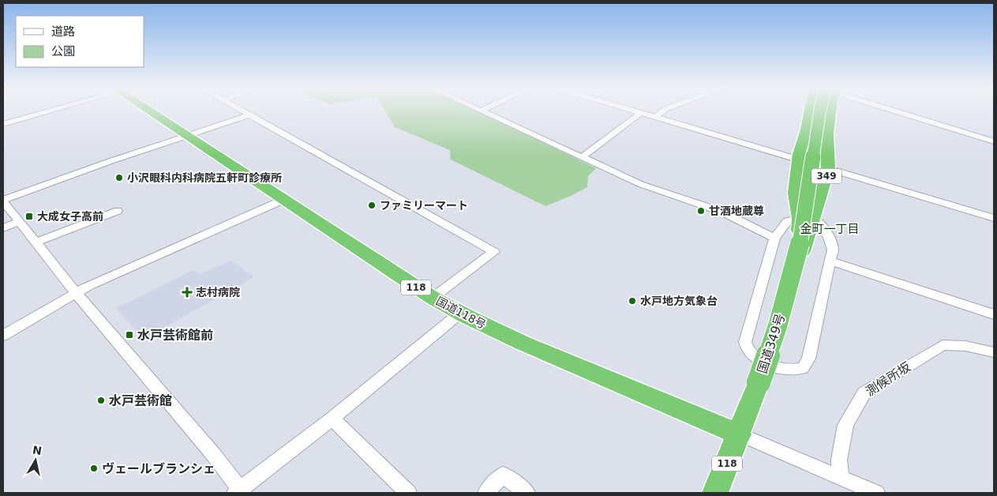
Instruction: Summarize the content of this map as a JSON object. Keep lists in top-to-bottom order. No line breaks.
{"streets":{"highway":["349","118","国道118号","国道349号"],"street":["測候所坂"]},"crossings":[["118","国道118号"],["118","国道349号"],["国道118号","国道349号"]],"districts":["金町一丁目"],"places":{"other":["小沢眼科内科病院五軒町診療所","ファミリーマート","甘酒地蔵尊","水戸地方気象台","水戸芸術館","ヴェールブランシェ"],"transit":["大成女子高前","水戸芸術館前"],"health":["志村病院"]},"legend":["道路","公園"],"north":"top"}
